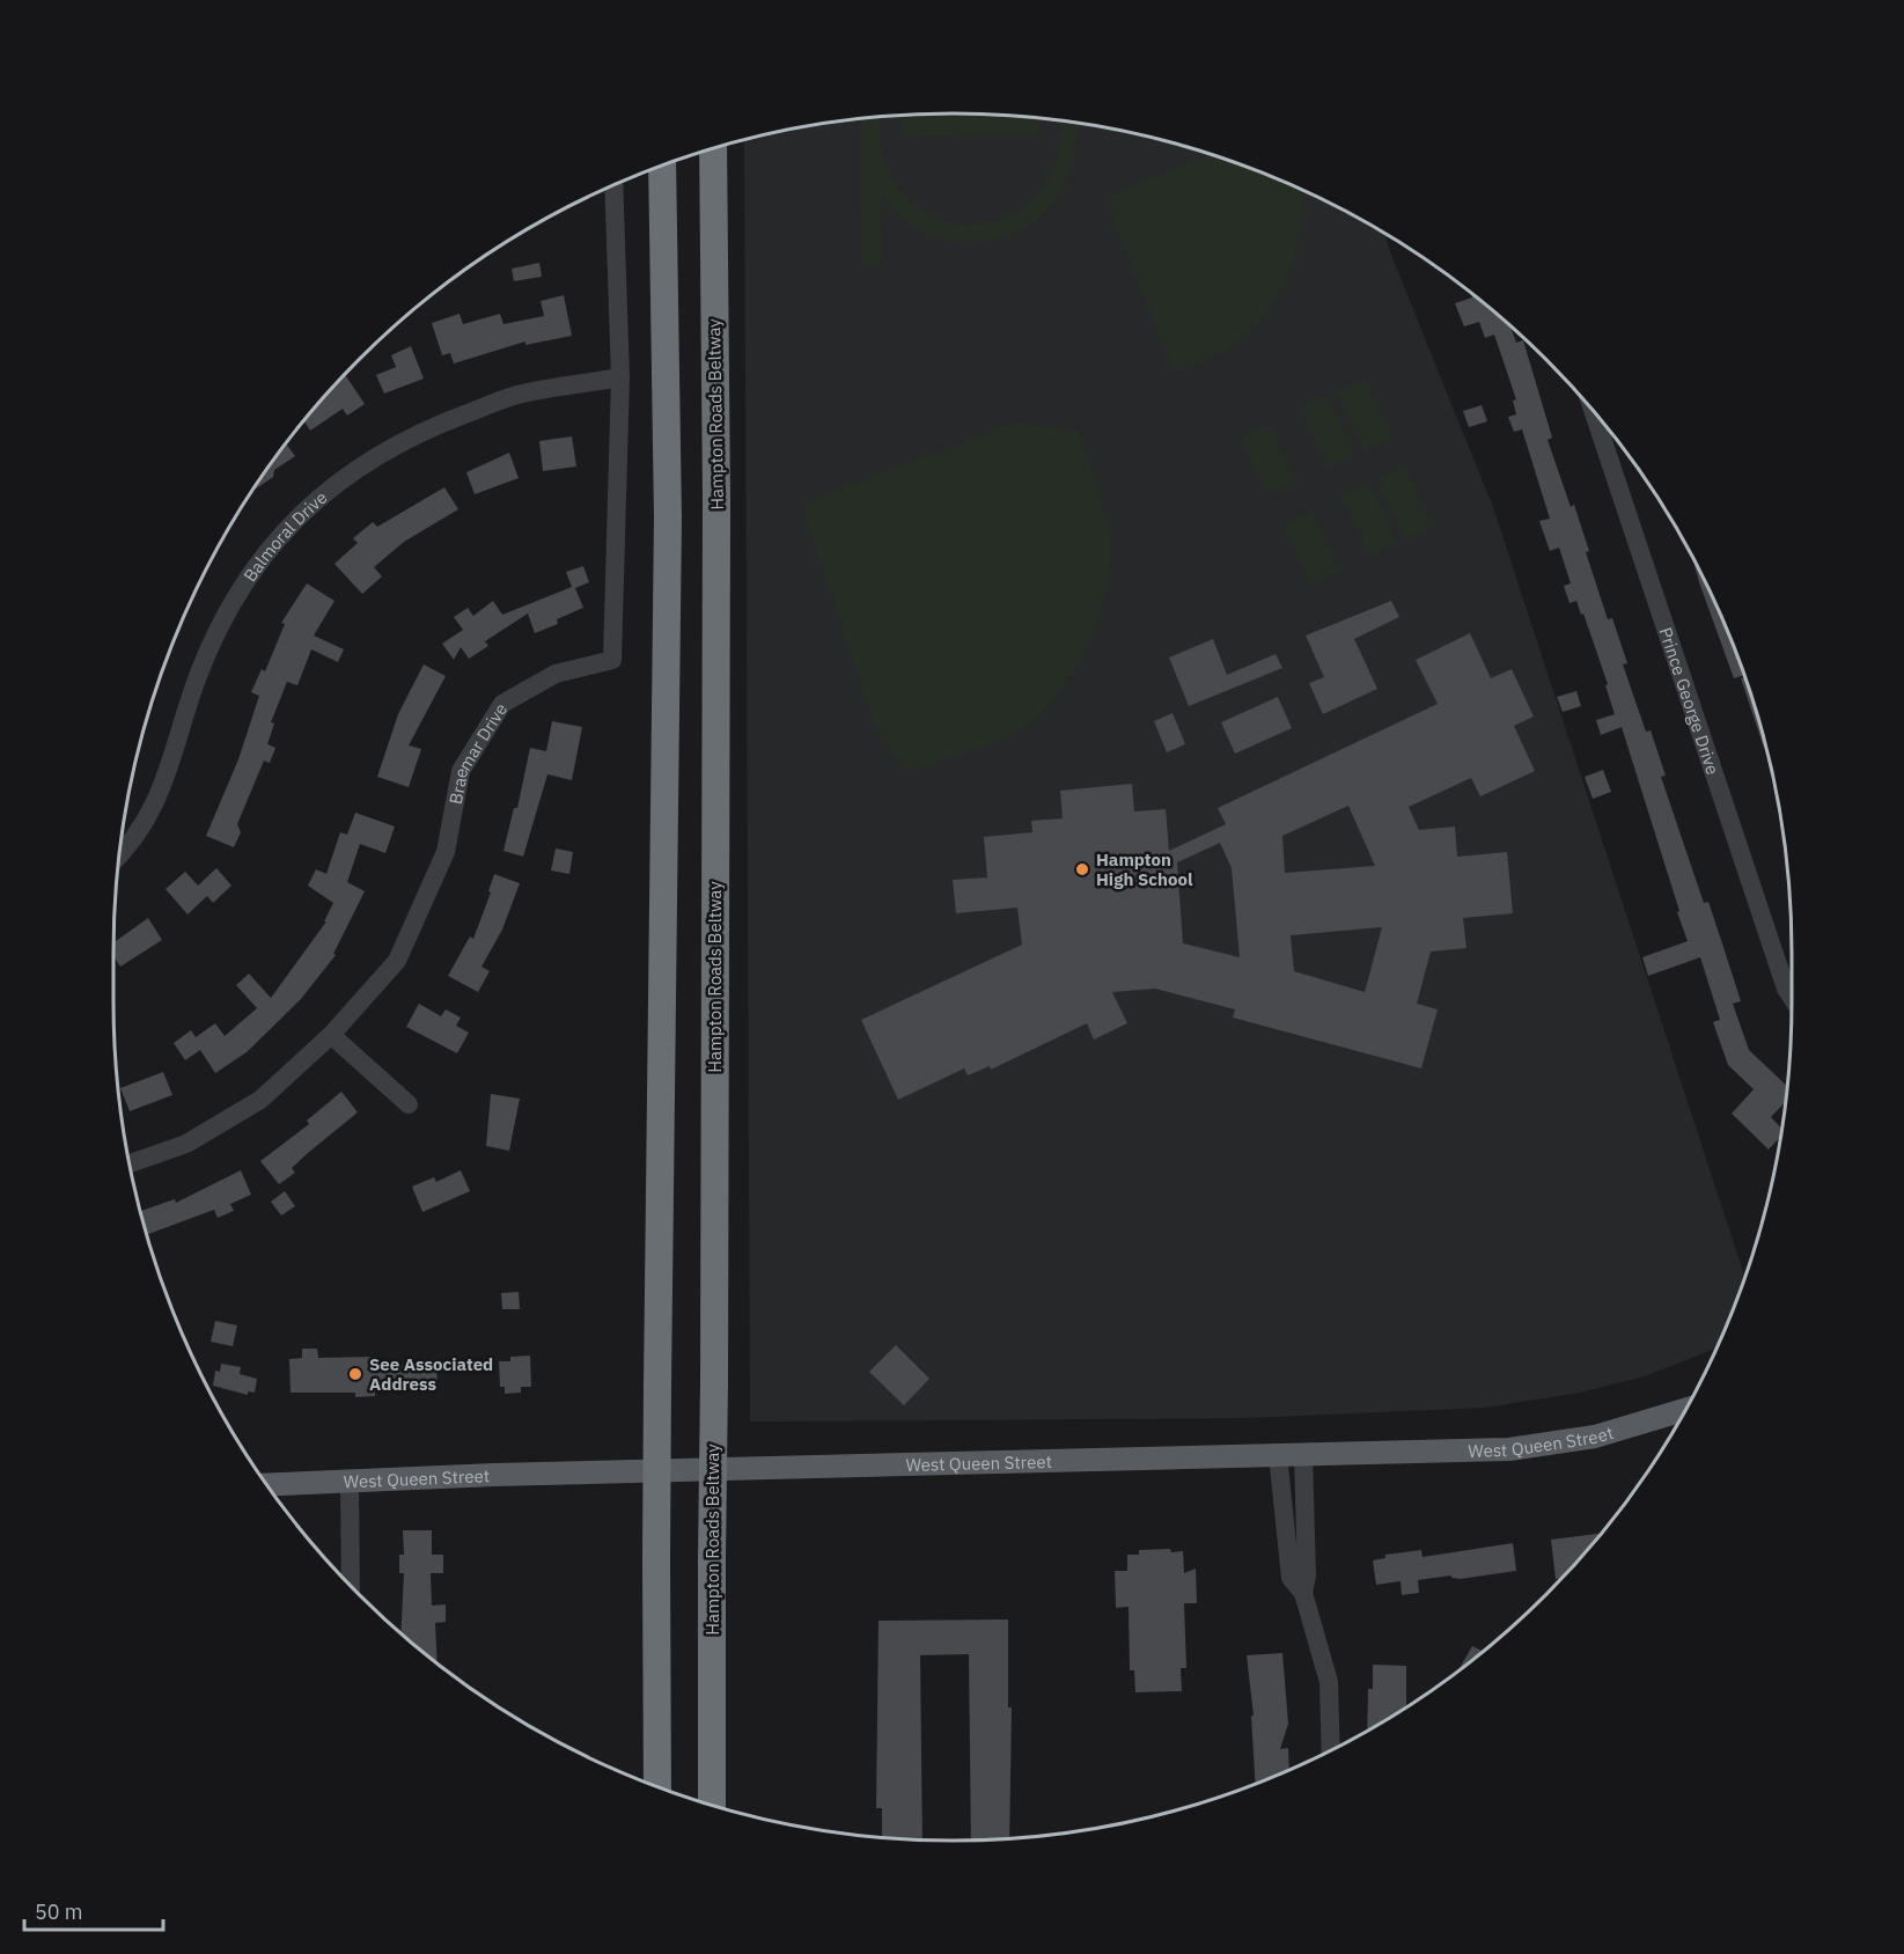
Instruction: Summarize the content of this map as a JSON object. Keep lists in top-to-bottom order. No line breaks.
{"streets":{"highway":["Hampton Roads Beltway"],"main road":["West Queen Street"],"street":["Balmoral Drive","Prince George Drive","Braemar Drive"]},"crossings":[["Balmoral Drive","Braemar Drive"]],"places":["Hampton High School","See Associated Address"],"scale_bar":"50 m"}
